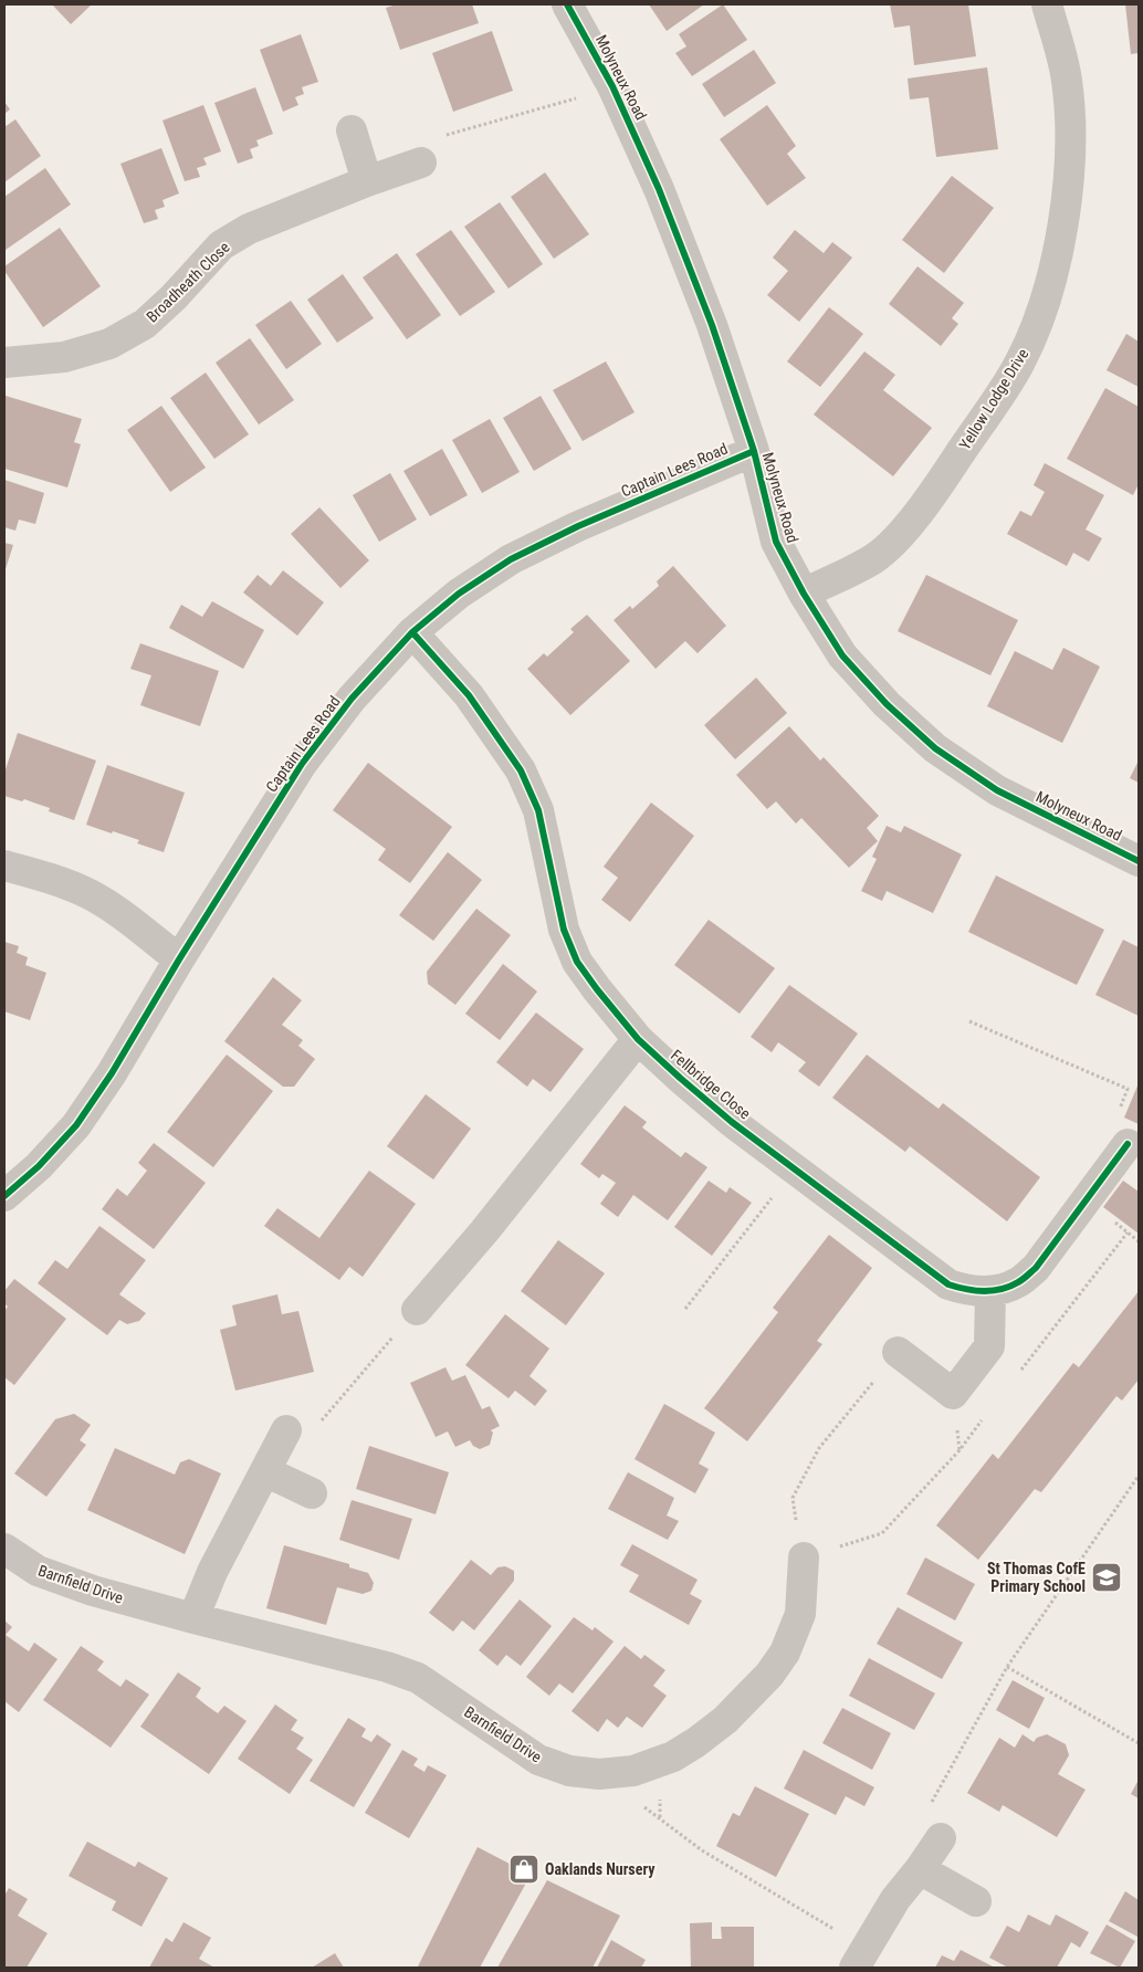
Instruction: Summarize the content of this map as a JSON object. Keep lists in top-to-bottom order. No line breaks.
{"streets":{"street":["Molyneux Road","Broadheath Close","Yellow Lodge Drive","Captain Lees Road","Fellbridge Close","Barnfield Drive"]},"crossings":[["Molyneux Road","Yellow Lodge Drive"],["Molyneux Road","Captain Lees Road"],["Captain Lees Road","Fellbridge Close"]],"places":{"school or university":["St Thomas CofE Primary School"],"shop":["Oaklands Nursery"]}}
